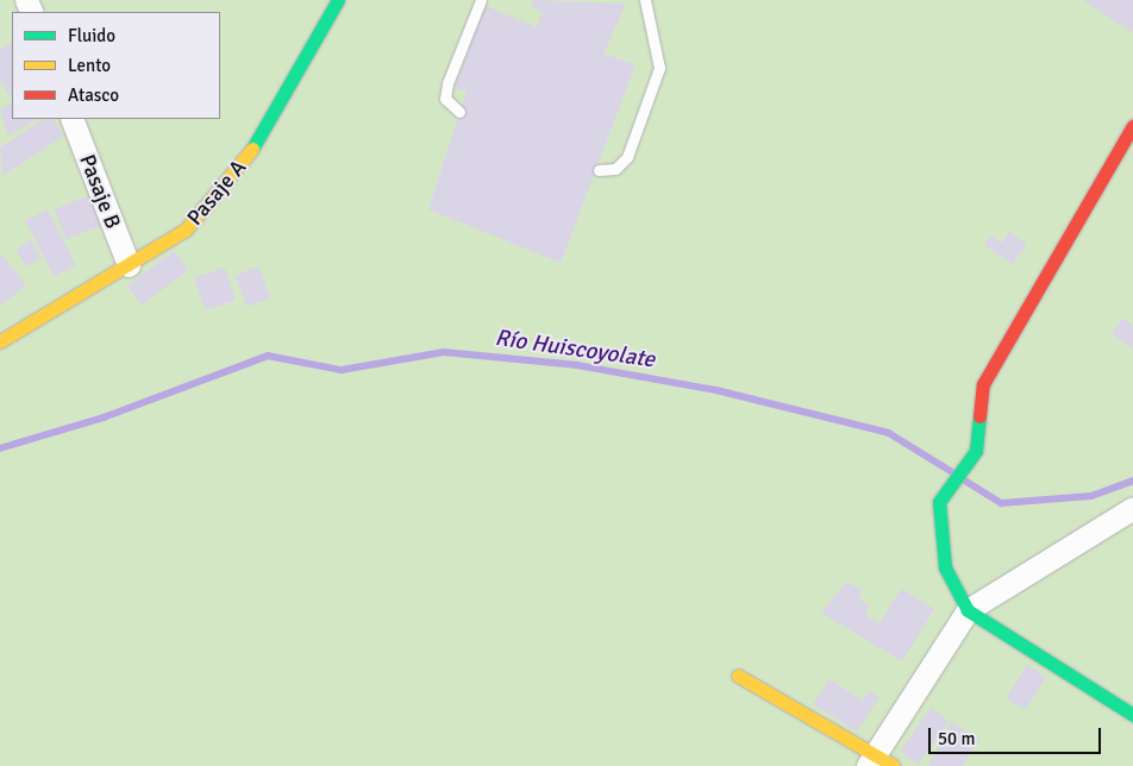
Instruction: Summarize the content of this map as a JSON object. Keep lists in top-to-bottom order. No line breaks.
{"streets":{"street":["Pasaje B","Pasaje A"]},"crossings":[["Pasaje B","Pasaje A"]],"water":["Río Huiscoyolate"],"legend":["Fluido","Lento","Atasco"],"scale_bar":"50 m"}
